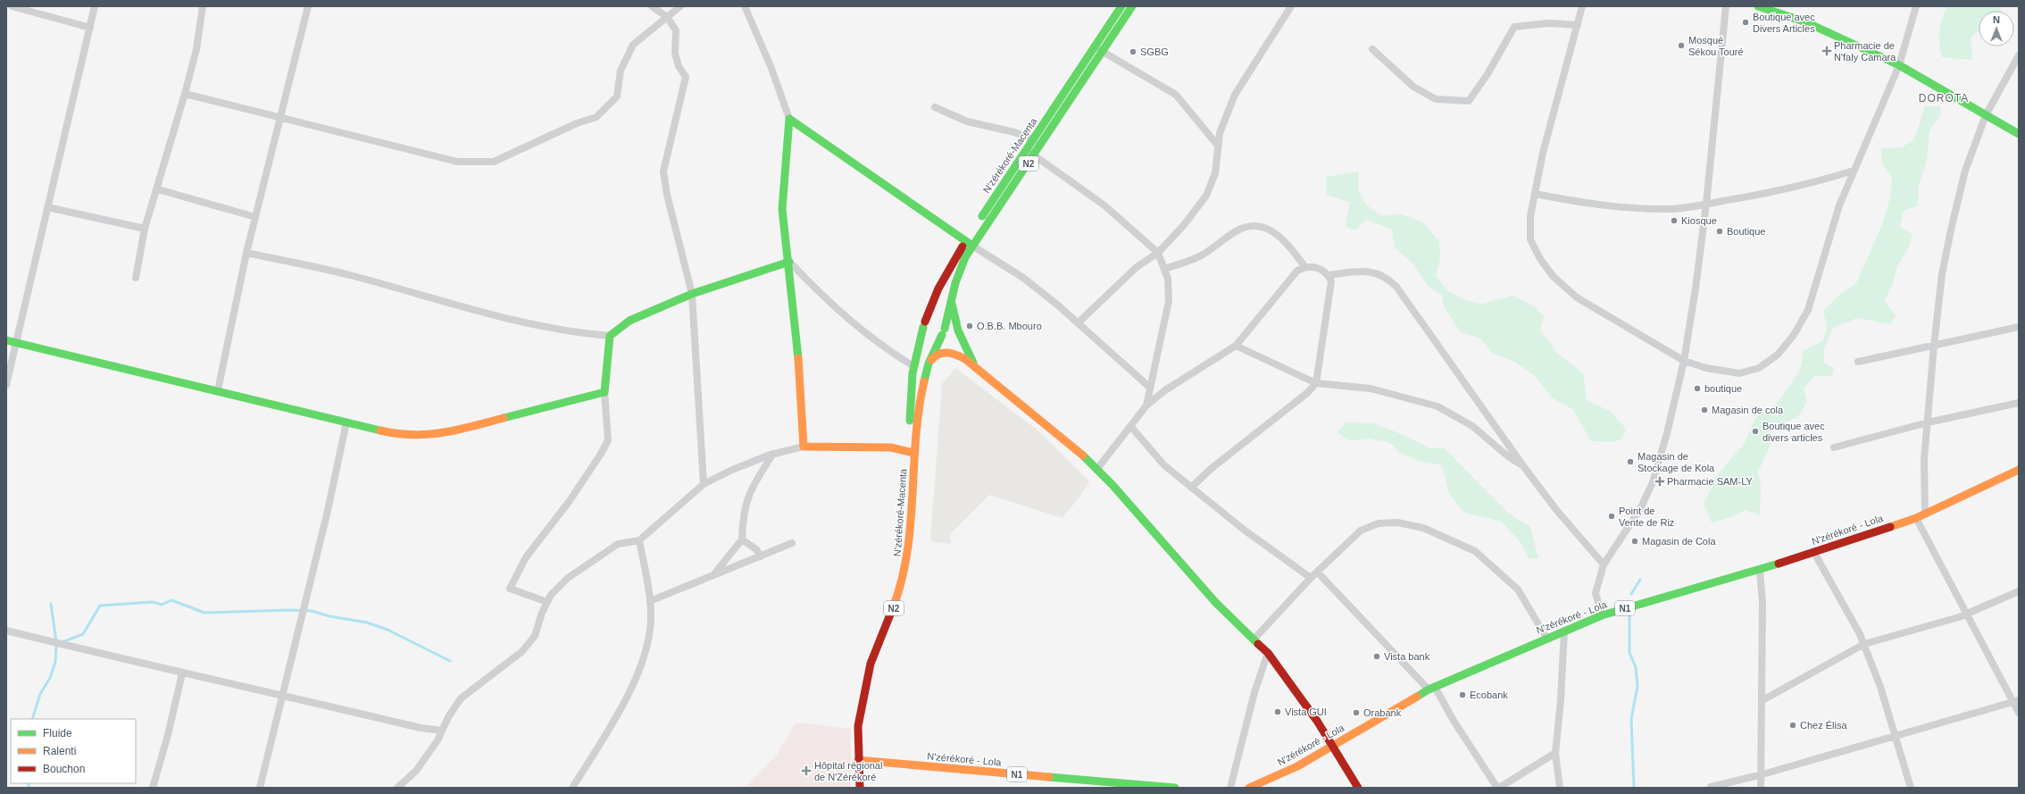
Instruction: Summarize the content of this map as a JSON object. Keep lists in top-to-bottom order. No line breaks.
{"streets":{"main road":["N'zérékoré-Macenta","N2","N'zérékoré - Lola","N1"]},"crossings":[["N'zérékoré-Macenta","N2"],["N'zérékoré-Macenta","N'zérékoré - Lola"]],"districts":["DOROTA"],"places":{"other":["Boutique avec Divers Articles","Mosqué Sékou Touré","SGBG","Kiosque","Boutique","O.B.B. Mbouro","boutique","Magasin de cola","Boutique avec divers articles","Magasin de Stockage de Kola","Point de Vente de Riz","Magasin de Cola","Vista bank","Ecobank","Vista GUI","Orabank","Chez Élisa"],"health":["Pharmacie de N'faly Camara","Pharmacie SAM-LY","Hôpital régional de N'Zérékoré"]},"legend":["Fluide","Ralenti","Bouchon"],"north":"top"}
